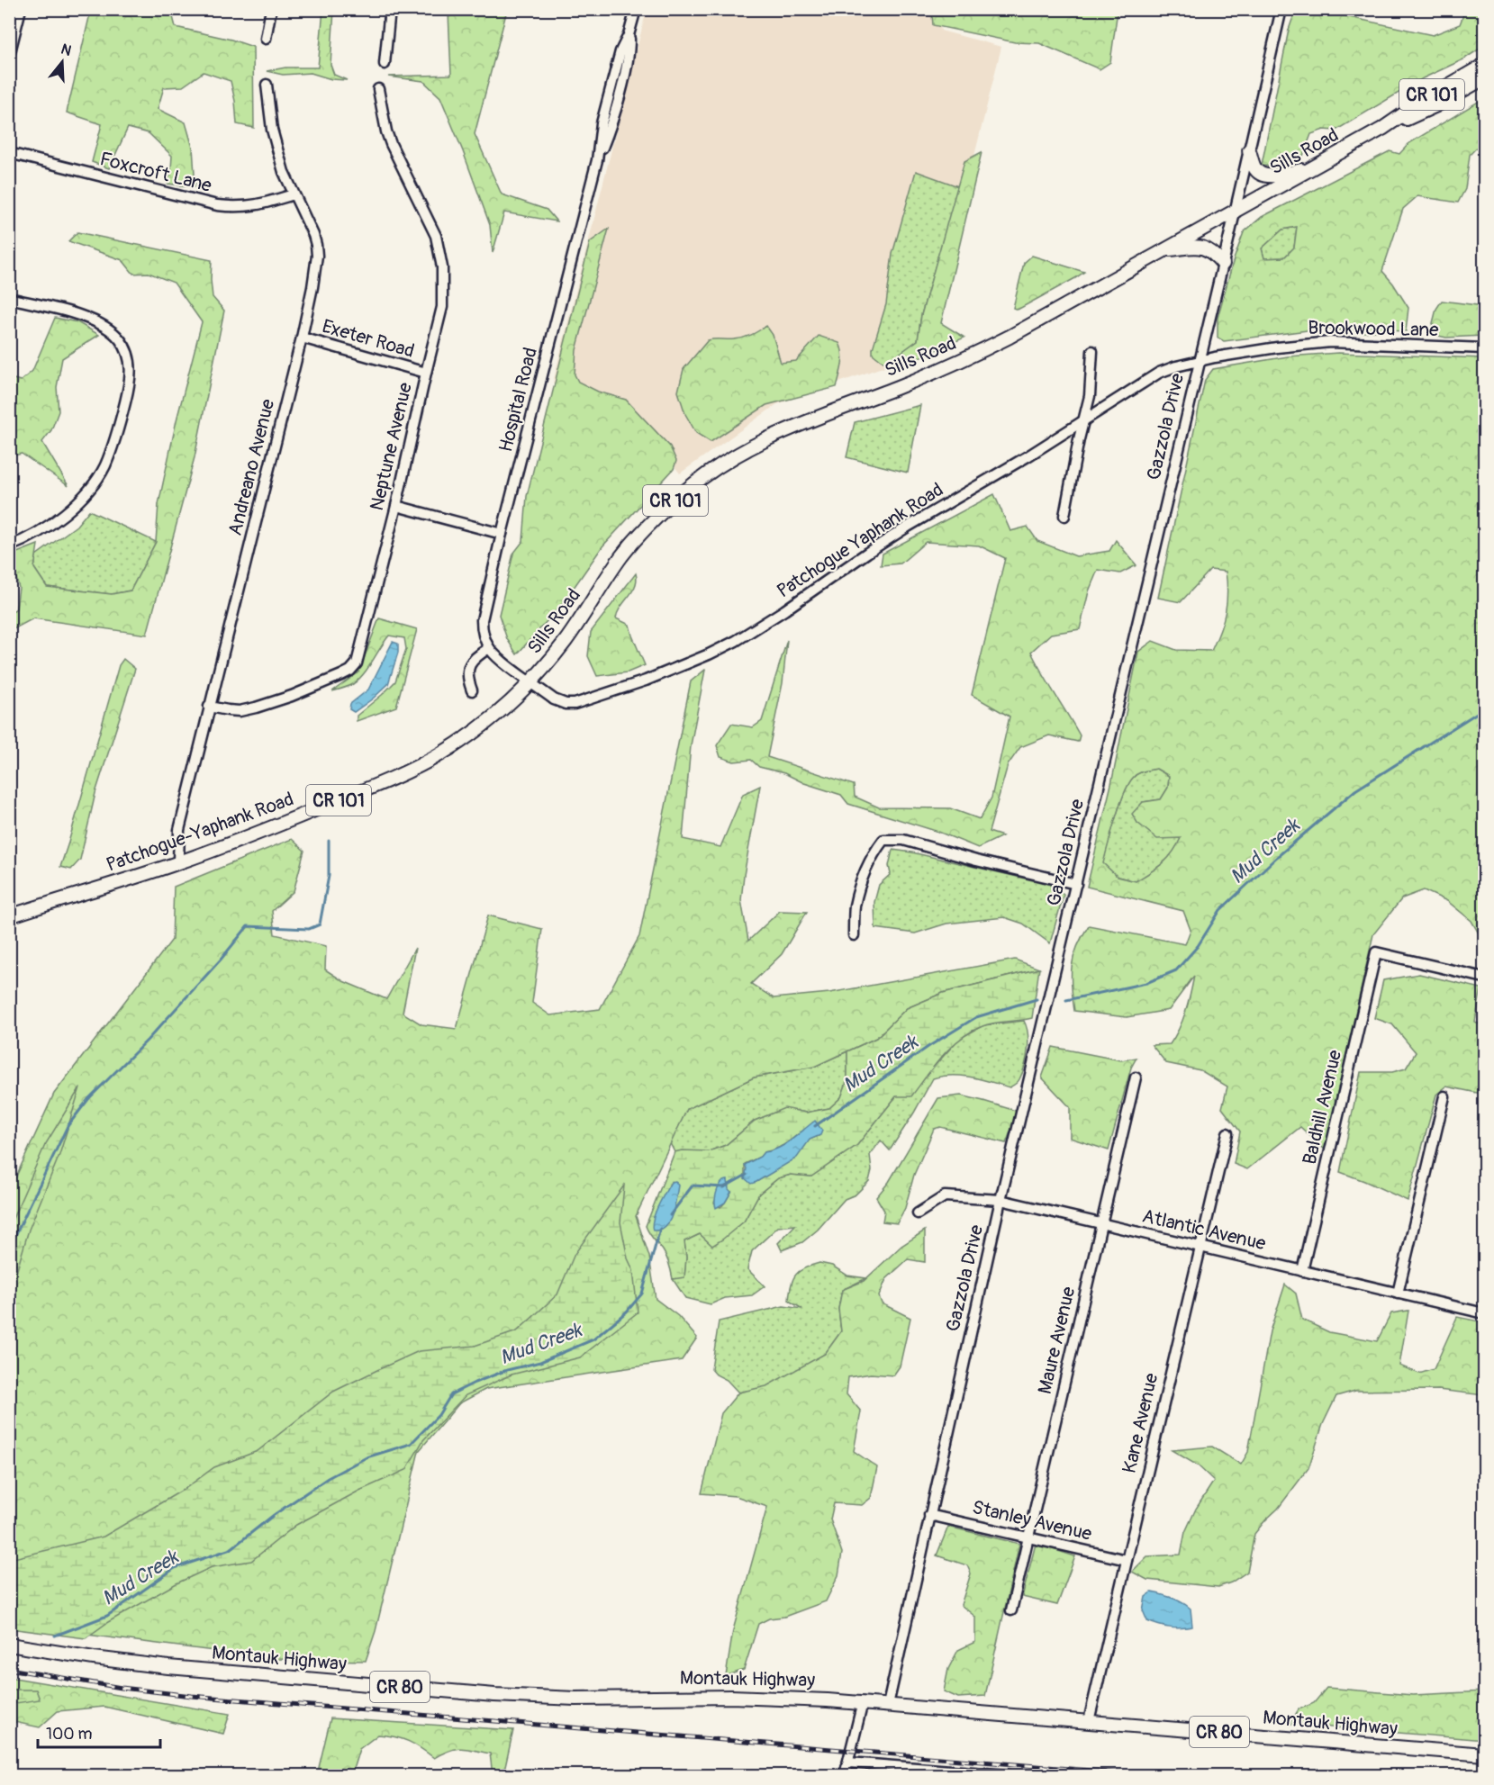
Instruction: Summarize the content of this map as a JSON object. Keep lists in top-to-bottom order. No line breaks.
{"streets":{"main road":["CR 101","Sills Road","Patchogue-Yaphank Road","Montauk Highway","CR 80"],"street":["Foxcroft Lane","Brookwood Lane","Exeter Road","Hospital Road","Gazzola Drive","Neptune Avenue","Andreano Avenue","Patchogue Yaphank Road","Baldhill Avenue","Atlantic Avenue","Maure Avenue","Kane Avenue","Stanley Avenue"]},"crossings":[["Sills Road","Gazzola Drive"],["Sills Road","Patchogue Yaphank Road"],["Sills Road","Patchogue-Yaphank Road"],["Foxcroft Lane","Andreano Avenue"],["Brookwood Lane","Gazzola Drive"],["Brookwood Lane","Patchogue Yaphank Road"],["Exeter Road","Neptune Avenue"],["Exeter Road","Andreano Avenue"],["Gazzola Drive","Patchogue Yaphank Road"],["Gazzola Drive","Atlantic Avenue"],["Gazzola Drive","Stanley Avenue"],["Gazzola Drive","Montauk Highway"],["Neptune Avenue","Andreano Avenue"],["Andreano Avenue","Patchogue-Yaphank Road"],["Patchogue Yaphank Road","Patchogue-Yaphank Road"],["Baldhill Avenue","Atlantic Avenue"],["Atlantic Avenue","Maure Avenue"],["Atlantic Avenue","Kane Avenue"],["Maure Avenue","Stanley Avenue"],["Kane Avenue","Stanley Avenue"],["Kane Avenue","Montauk Highway"]],"water":["Mud Creek"],"scale_bar":"100 m","north":"top"}
